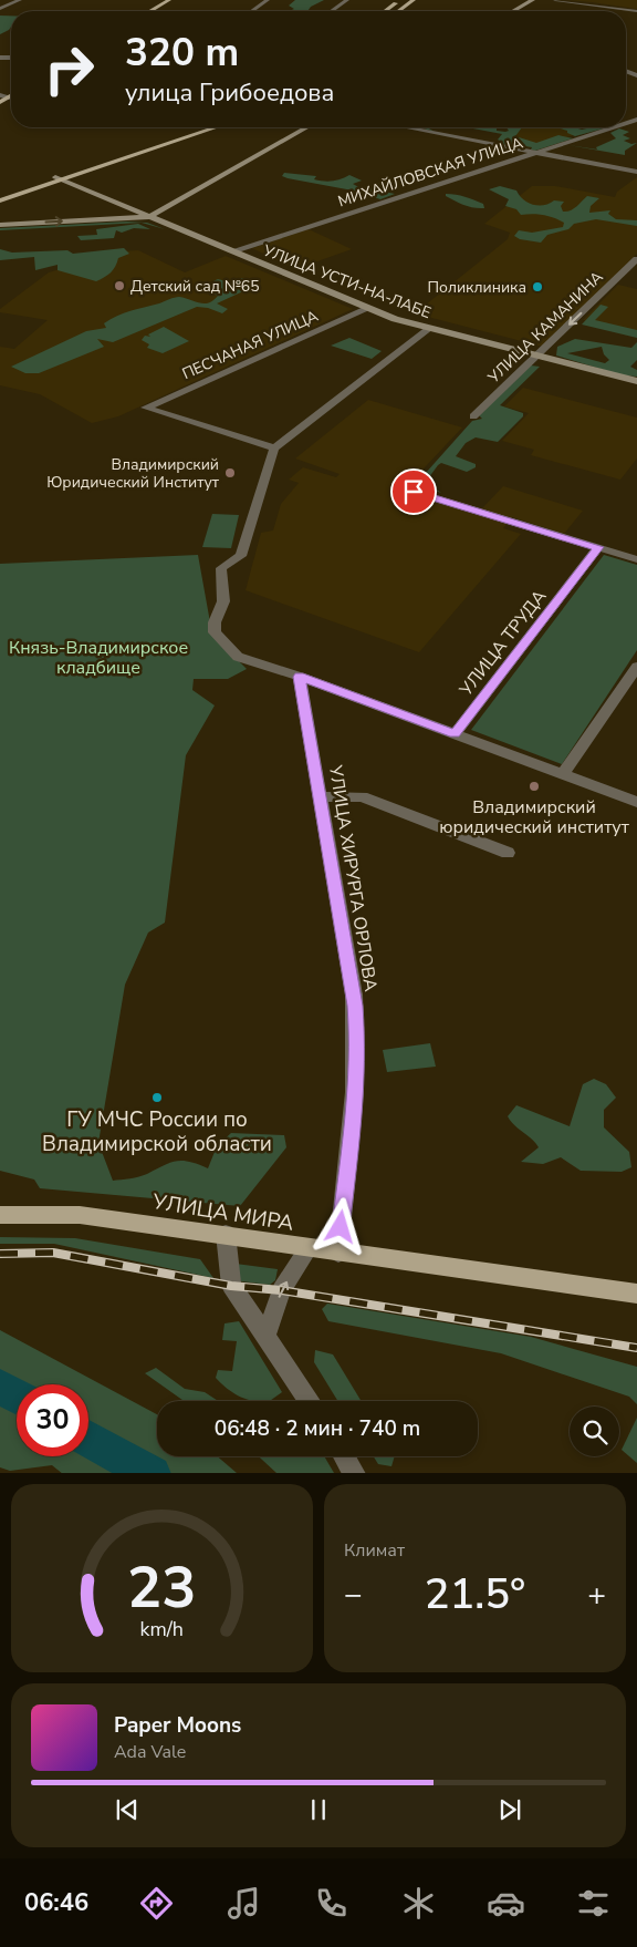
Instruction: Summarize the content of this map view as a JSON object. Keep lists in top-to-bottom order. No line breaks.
{"streets":{"main road":["УЛИЦА УСТИ-НА-ЛАБЕ","УЛИЦА МИРА"],"street":["МИХАЙЛОВСКАЯ УЛИЦА","УЛИЦА КАМАНИНА","ПЕСЧАНАЯ УЛИЦА","УЛИЦА ТРУДА","УЛИЦА ХИРУРГА ОРЛОВА"]},"crossings":[["МИХАЙЛОВСКАЯ УЛИЦА","УЛИЦА УСТИ-НА-ЛАБЕ"],["УЛИЦА УСТИ-НА-ЛАБЕ","УЛИЦА КАМАНИНА"],["УЛИЦА УСТИ-НА-ЛАБЕ","ПЕСЧАНАЯ УЛИЦА"],["УЛИЦА ХИРУРГА ОРЛОВА","УЛИЦА МИРА"]],"one_way":["УЛИЦА КАМАНИНА"],"parks":["Князь-Владимирское кладбище"],"places":["Детский сад №65","Поликлиника","Владимирский Юридический Институт","Владимирский юридический институт","ГУ МЧС России по Владимирской области"],"page":{"turn":["320 m","улица Грибоедова"],"limit":"30","trip":"06:48 · 2 мин · 740 m","tile":"Климат","heat":["−","21.5°","+"],"song":["Paper Moons","Ada Vale"],"tabs":"06:46","gauge":["23","km/h"]}}
